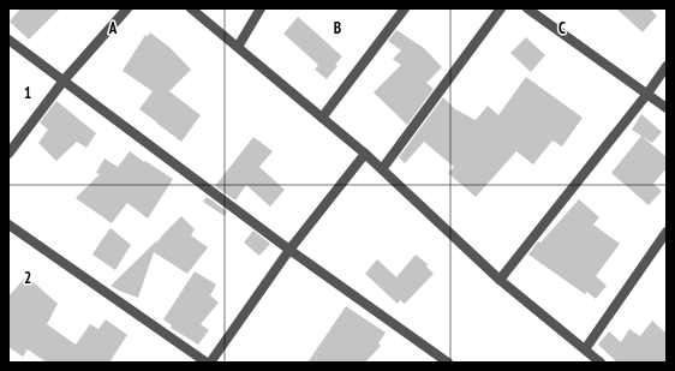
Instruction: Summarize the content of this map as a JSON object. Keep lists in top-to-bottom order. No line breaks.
{"grid":{"columns":["A","B","C"],"rows":["1","2"]}}
